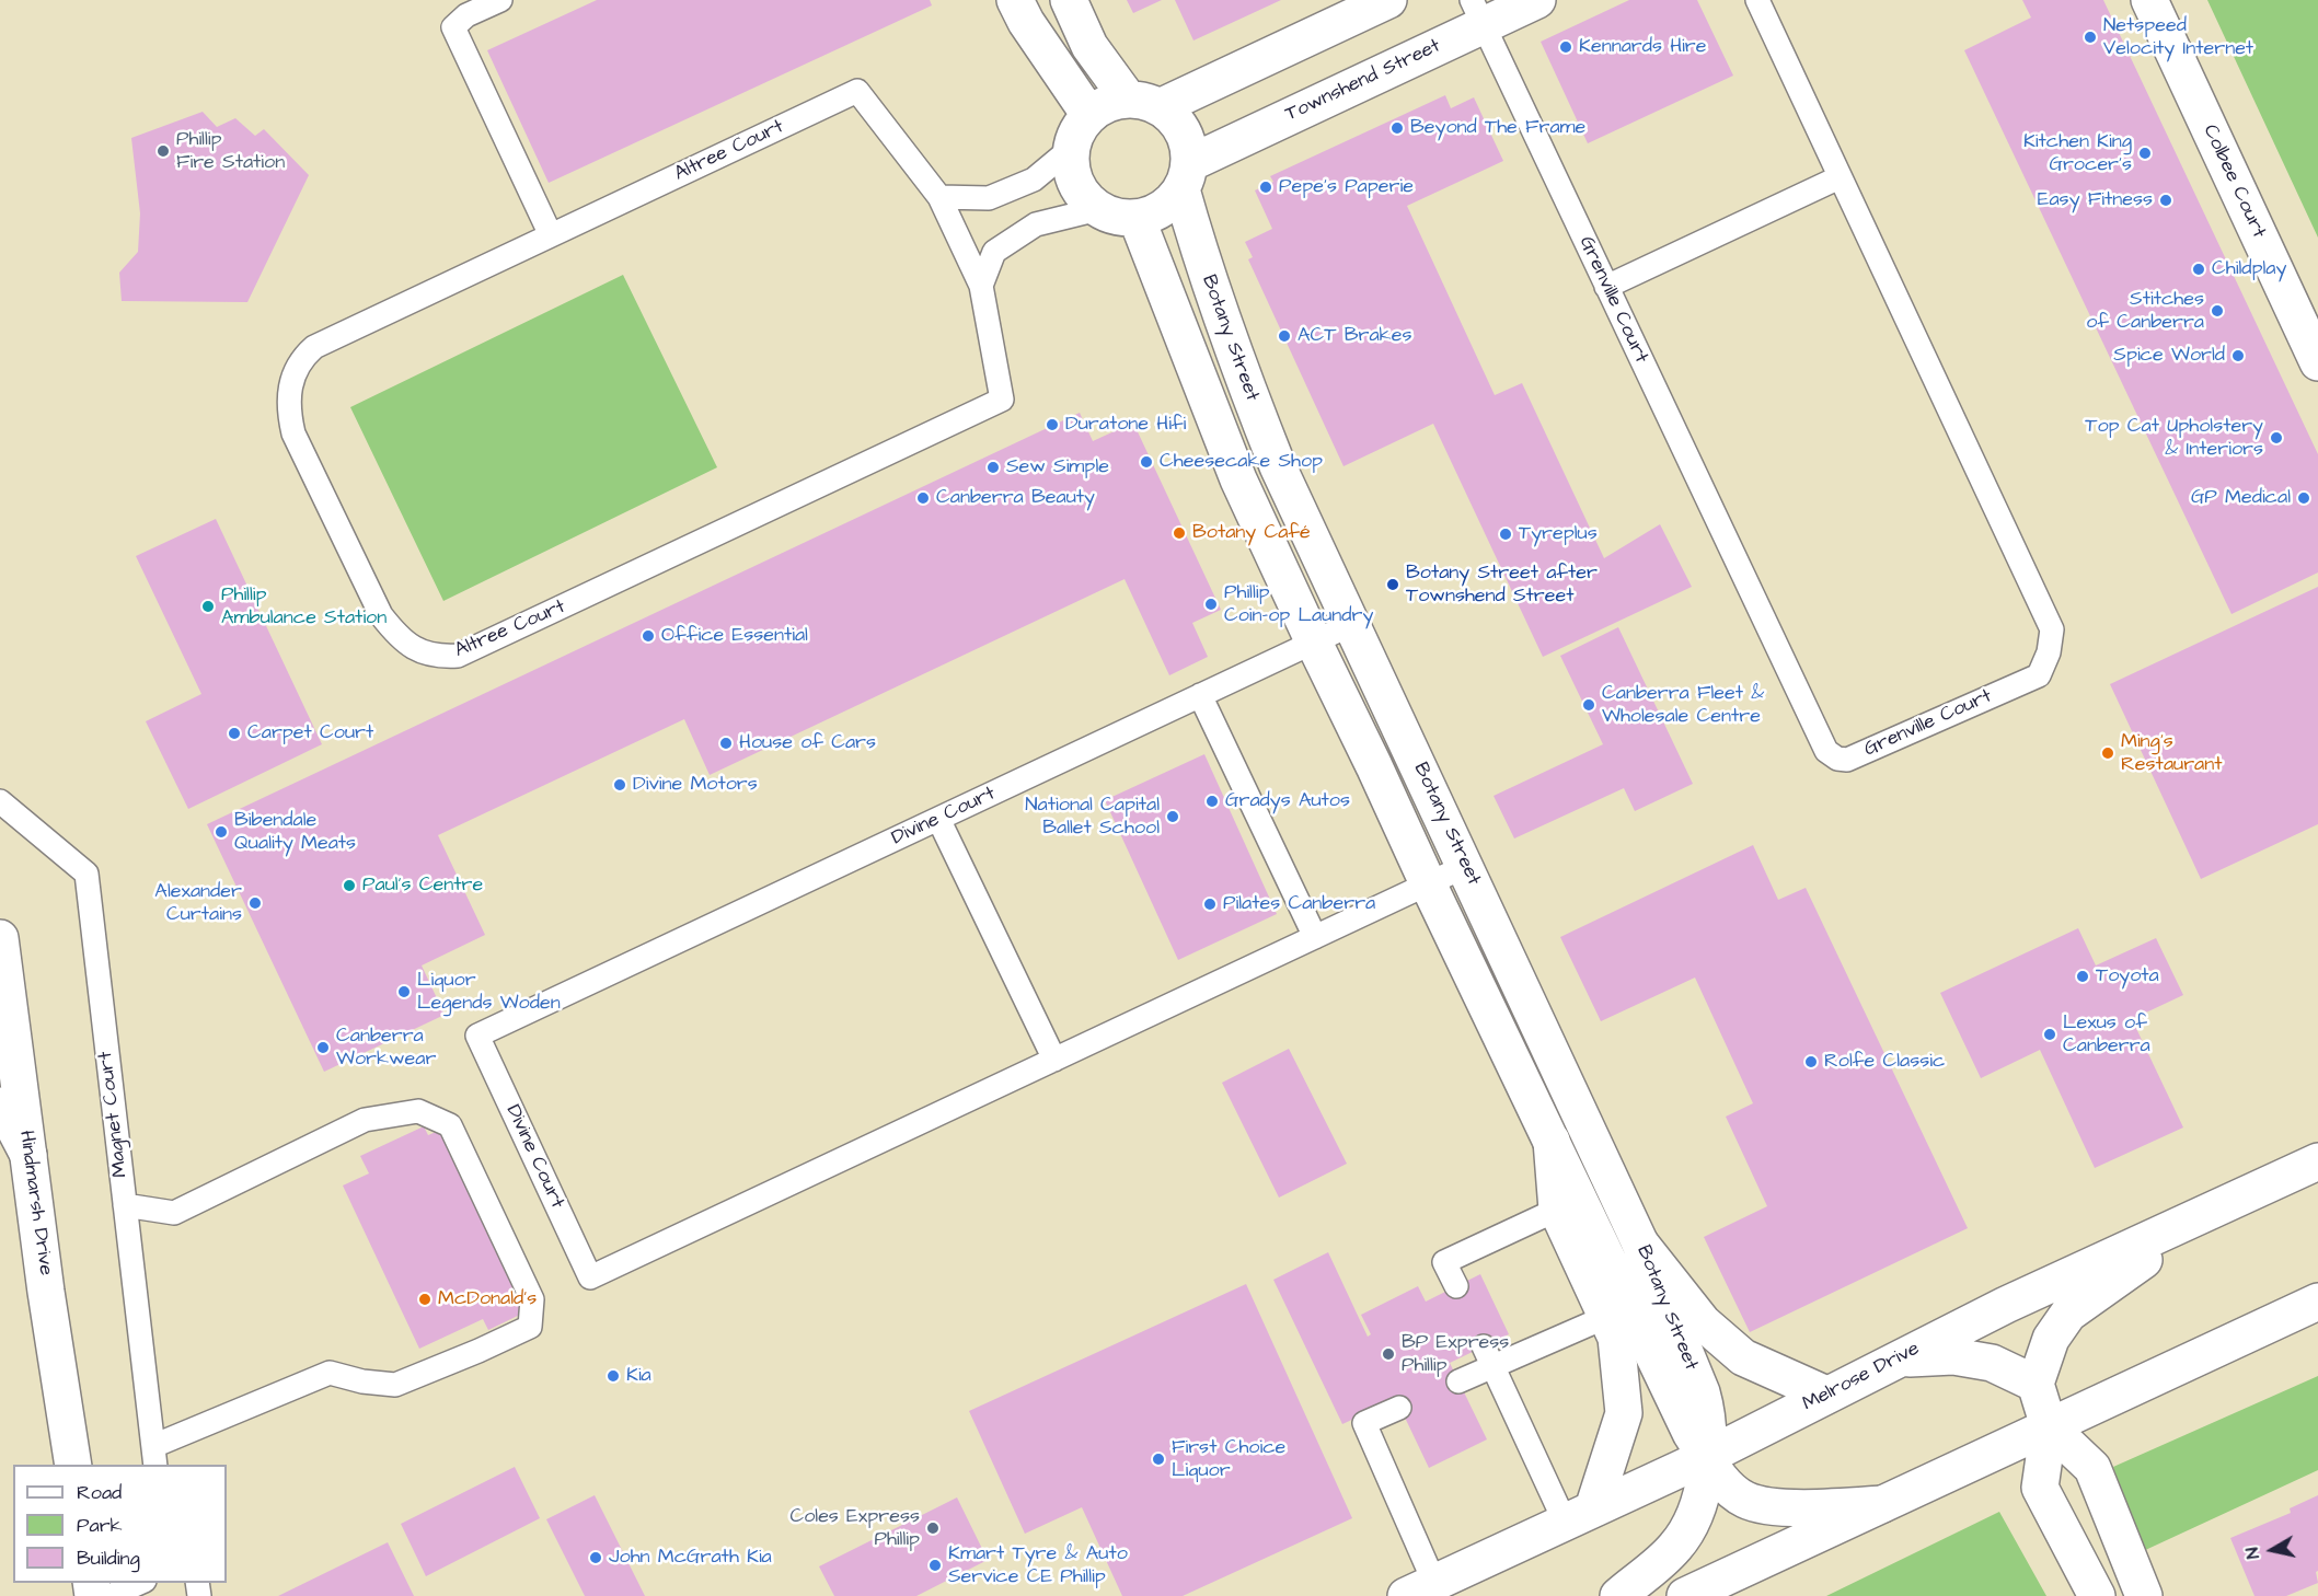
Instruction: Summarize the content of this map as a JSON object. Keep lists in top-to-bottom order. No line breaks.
{"streets":{"street":["Townshend Street","Colbee Court","Botany Street","Hindmarsh Drive","Melrose Drive"],"lane":["Altree Court","Grenville Court","Divine Court","Magnet Court"]},"crossings":[["Townshend Street","Grenville Court"],["Townshend Street","Botany Street"],["Botany Street","Divine Court"],["Botany Street","Melrose Drive"]],"places":["Netspeed Velocity Internet","Kennards Hire","Beyond The Frame","Phillip Fire Station","Kitchen King Grocer’s","Pepe’s Paperie","Easy Fitness","Childplay","Stitches of Canberra","ACT Brakes","Spice World","Duratone Hifi","Top Cat Upholstery & Interiors","Cheesecake Shop","Sew Simple","Canberra Beauty","GP Medical","Botany Café","Tyreplus","Botany Street after Townshend Street","Phillip Coin-op Laundry","Phillip Ambulance Station","Office Essential","Canberra Fleet & Wholesale Centre","Carpet Court","House of Cars","Ming’s Restaurant","Divine Motors","Gradys Autos","National Capital Ballet School","Bibendale Quality Meats","Paul’s Centre","Alexander Curtains","Pilates Canberra","Toyota","Liquor Legends Woden","Lexus of Canberra","Canberra Workwear","Rolfe Classic","McDonald's","BP Express Phillip","Kia","First Choice Liquor","Coles Express Phillip","John McGrath Kia","Kmart Tyre & Auto Service CE Phillip"],"legend":["Road","Park","Building"],"north":"left"}
